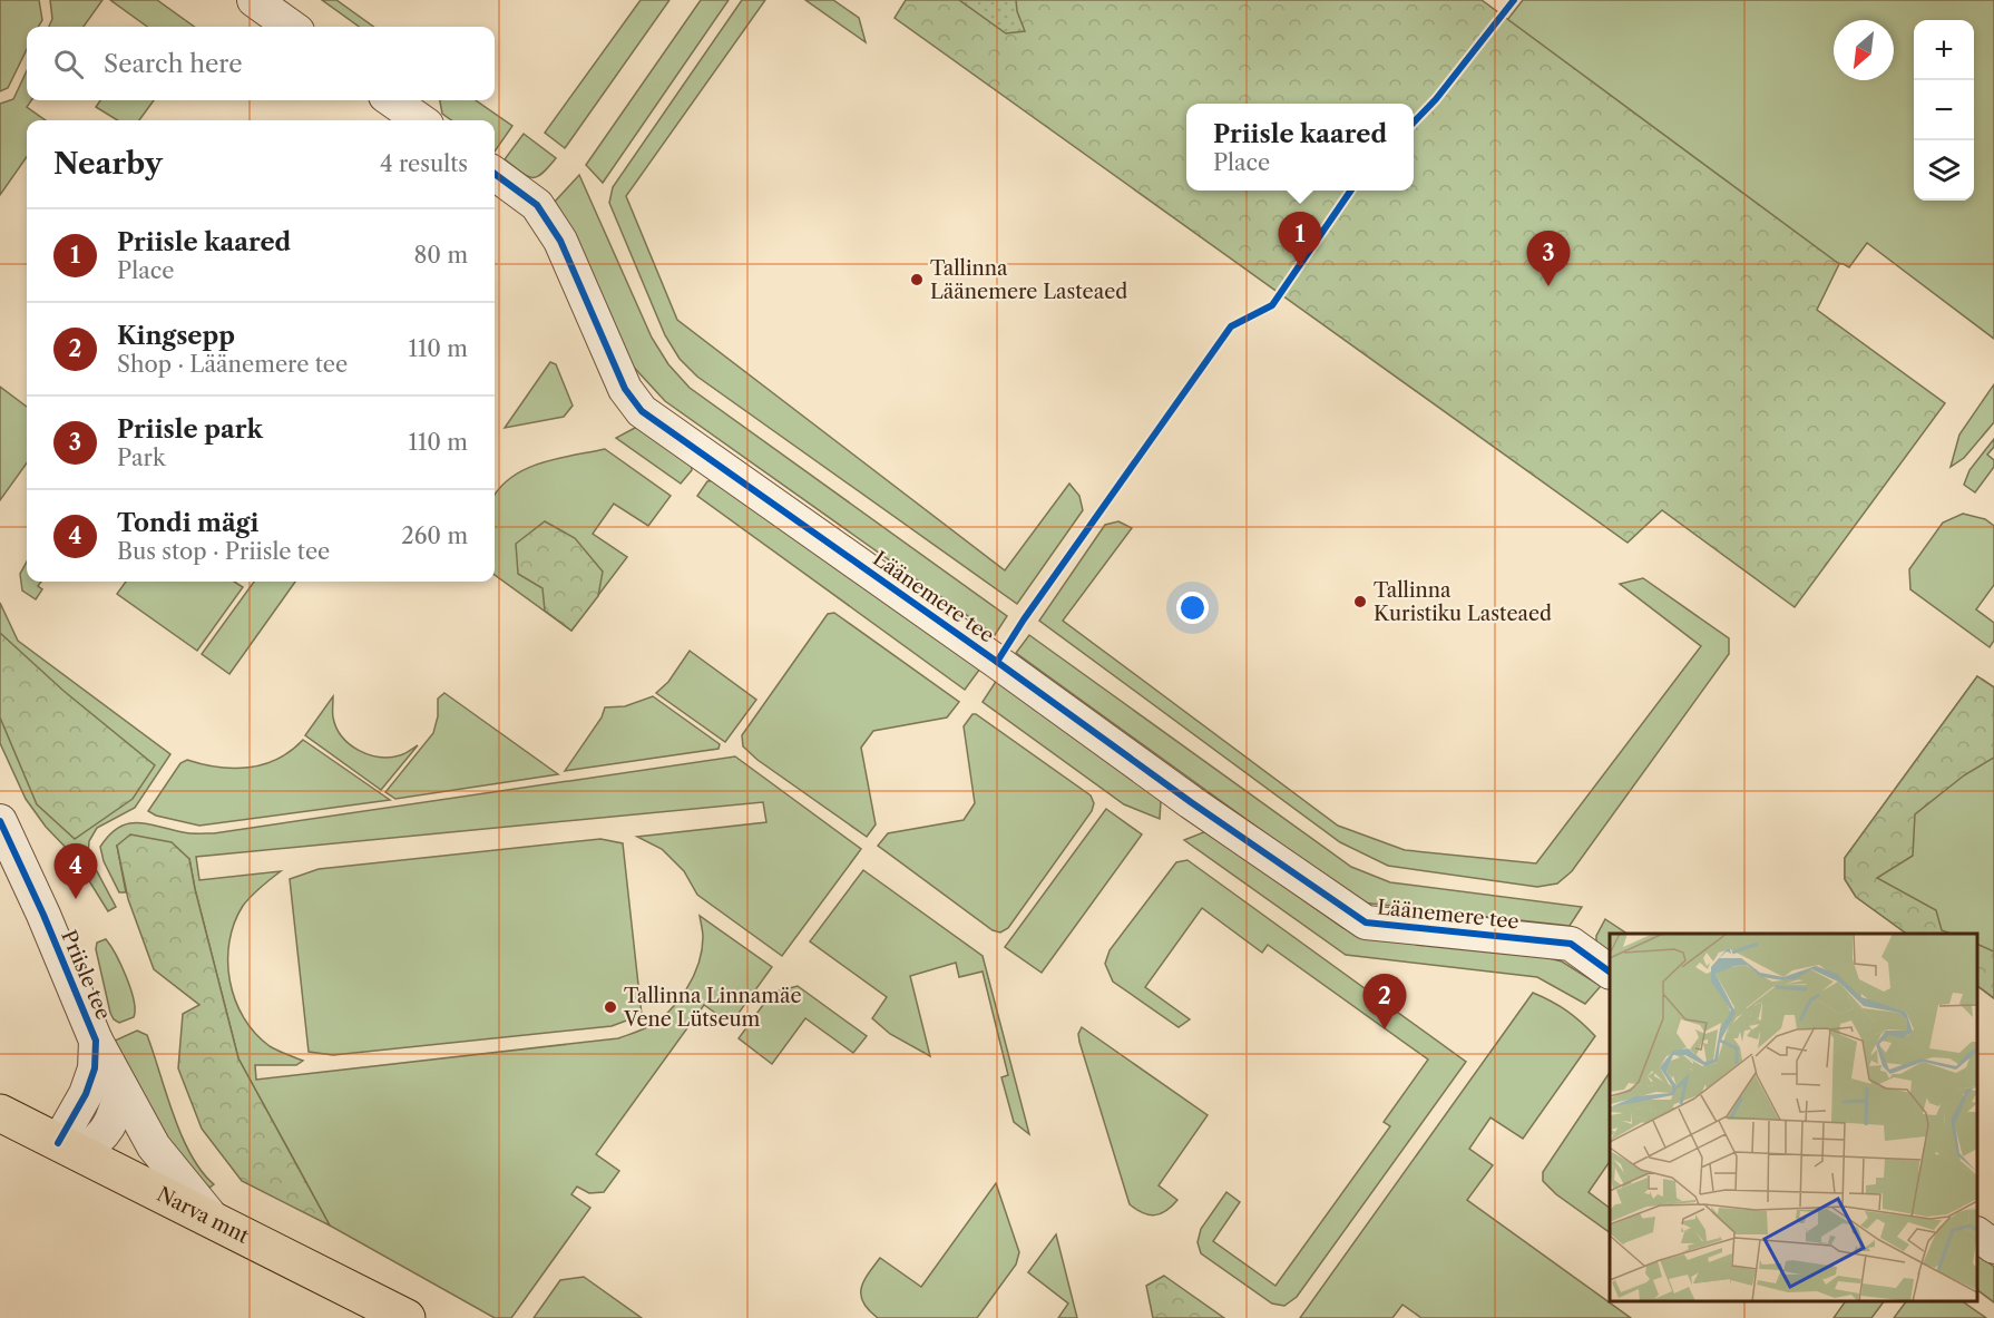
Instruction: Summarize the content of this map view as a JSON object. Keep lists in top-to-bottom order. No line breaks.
{"streets":{"main road":["Narva mnt"],"street":["Läänemere tee","Priisle tee"]},"crossings":[["Priisle tee","Narva mnt"]],"places":["Tallinna Läänemere Lasteaed","Tallinna Kuristiku Lasteaed","Tallinna Linnamäe Vene Lütseum"],"north":"bottom left","page":{"map_buttons":["+","−"],"search":"Search here","popup":["Priisle kaared","Place"],"heading":["Nearby","4 results"],"list":[{"mark":"1","name":"Priisle kaared","note":"Place","value":"80 m"},{"mark":"2","name":"Kingsepp","note":"Shop · Läänemere tee","value":"110 m"},{"mark":"3","name":"Priisle park","note":"Park","value":"110 m"},{"mark":"4","name":"Tondi mägi","note":"Bus stop · Priisle tee","value":"260 m"}],"pins":["1","3","4","2"]}}
